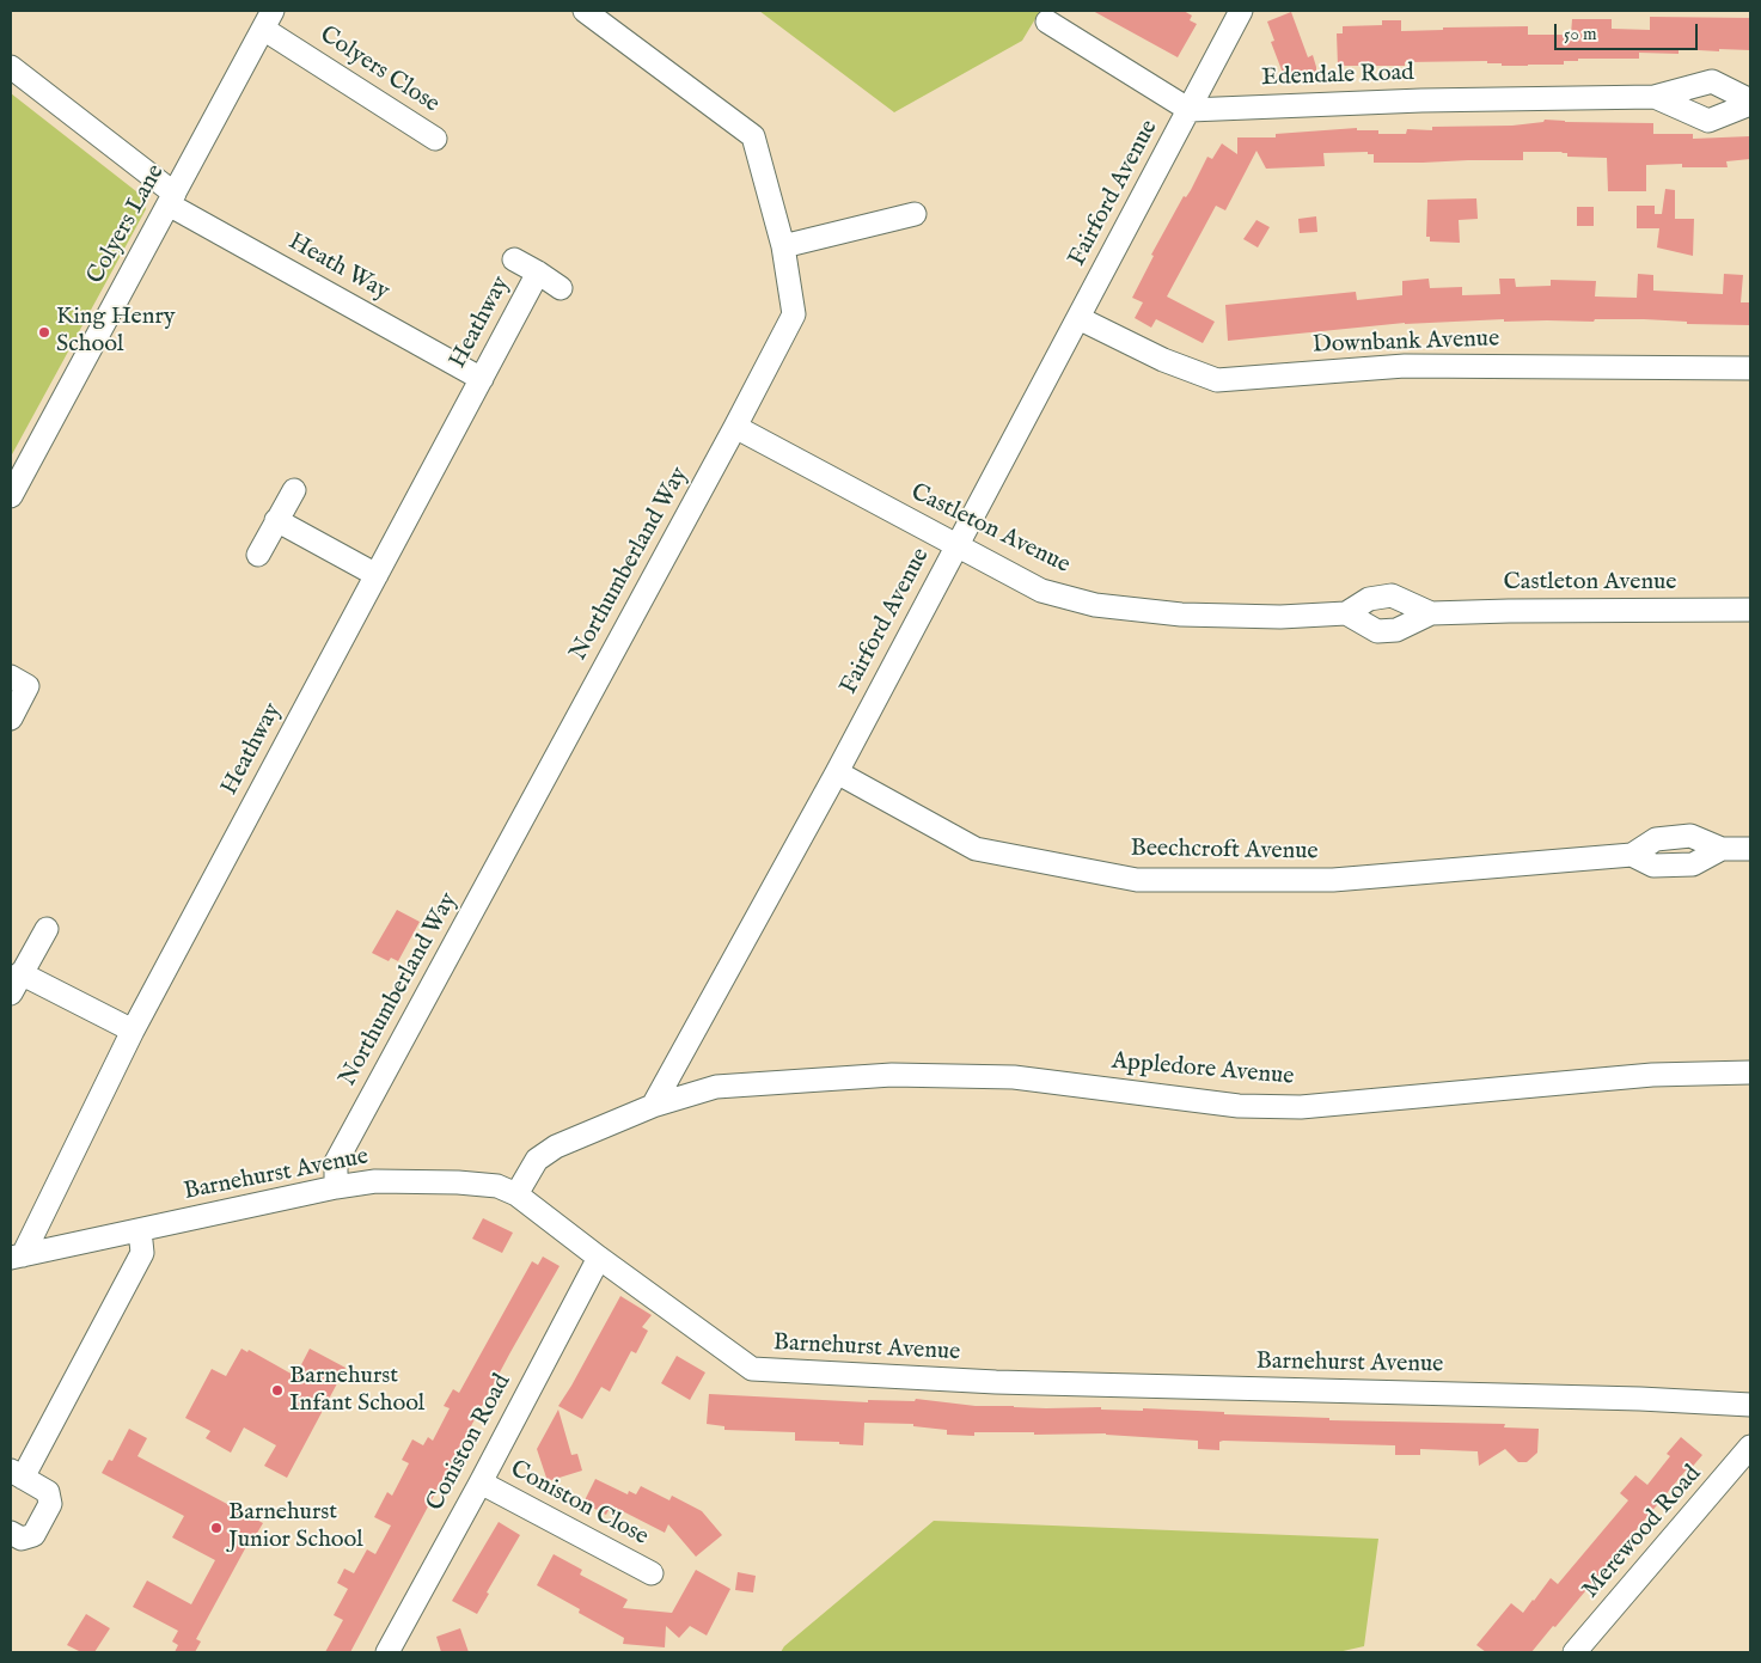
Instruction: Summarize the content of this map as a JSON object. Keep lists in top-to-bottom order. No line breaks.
{"streets":{"street":["Colyers Close","Edendale Road","Fairford Avenue","Colyers Lane","Heath Way","Heathway","Downbank Avenue","Castleton Avenue","Northumberland Way","Beechcroft Avenue","Appledore Avenue","Barnehurst Avenue","Coniston Road","Coniston Close","Merewood Road"]},"crossings":[["Colyers Close","Colyers Lane"],["Edendale Road","Fairford Avenue"],["Fairford Avenue","Downbank Avenue"],["Fairford Avenue","Castleton Avenue"],["Fairford Avenue","Beechcroft Avenue"],["Fairford Avenue","Appledore Avenue"],["Colyers Lane","Heath Way"],["Heath Way","Heathway"],["Heathway","Barnehurst Avenue"],["Castleton Avenue","Northumberland Way"],["Northumberland Way","Barnehurst Avenue"],["Barnehurst Avenue","Coniston Road"],["Coniston Road","Coniston Close"]],"places":["King Henry School","Barnehurst Infant School","Barnehurst Junior School"],"scale_bar":"50 m"}
